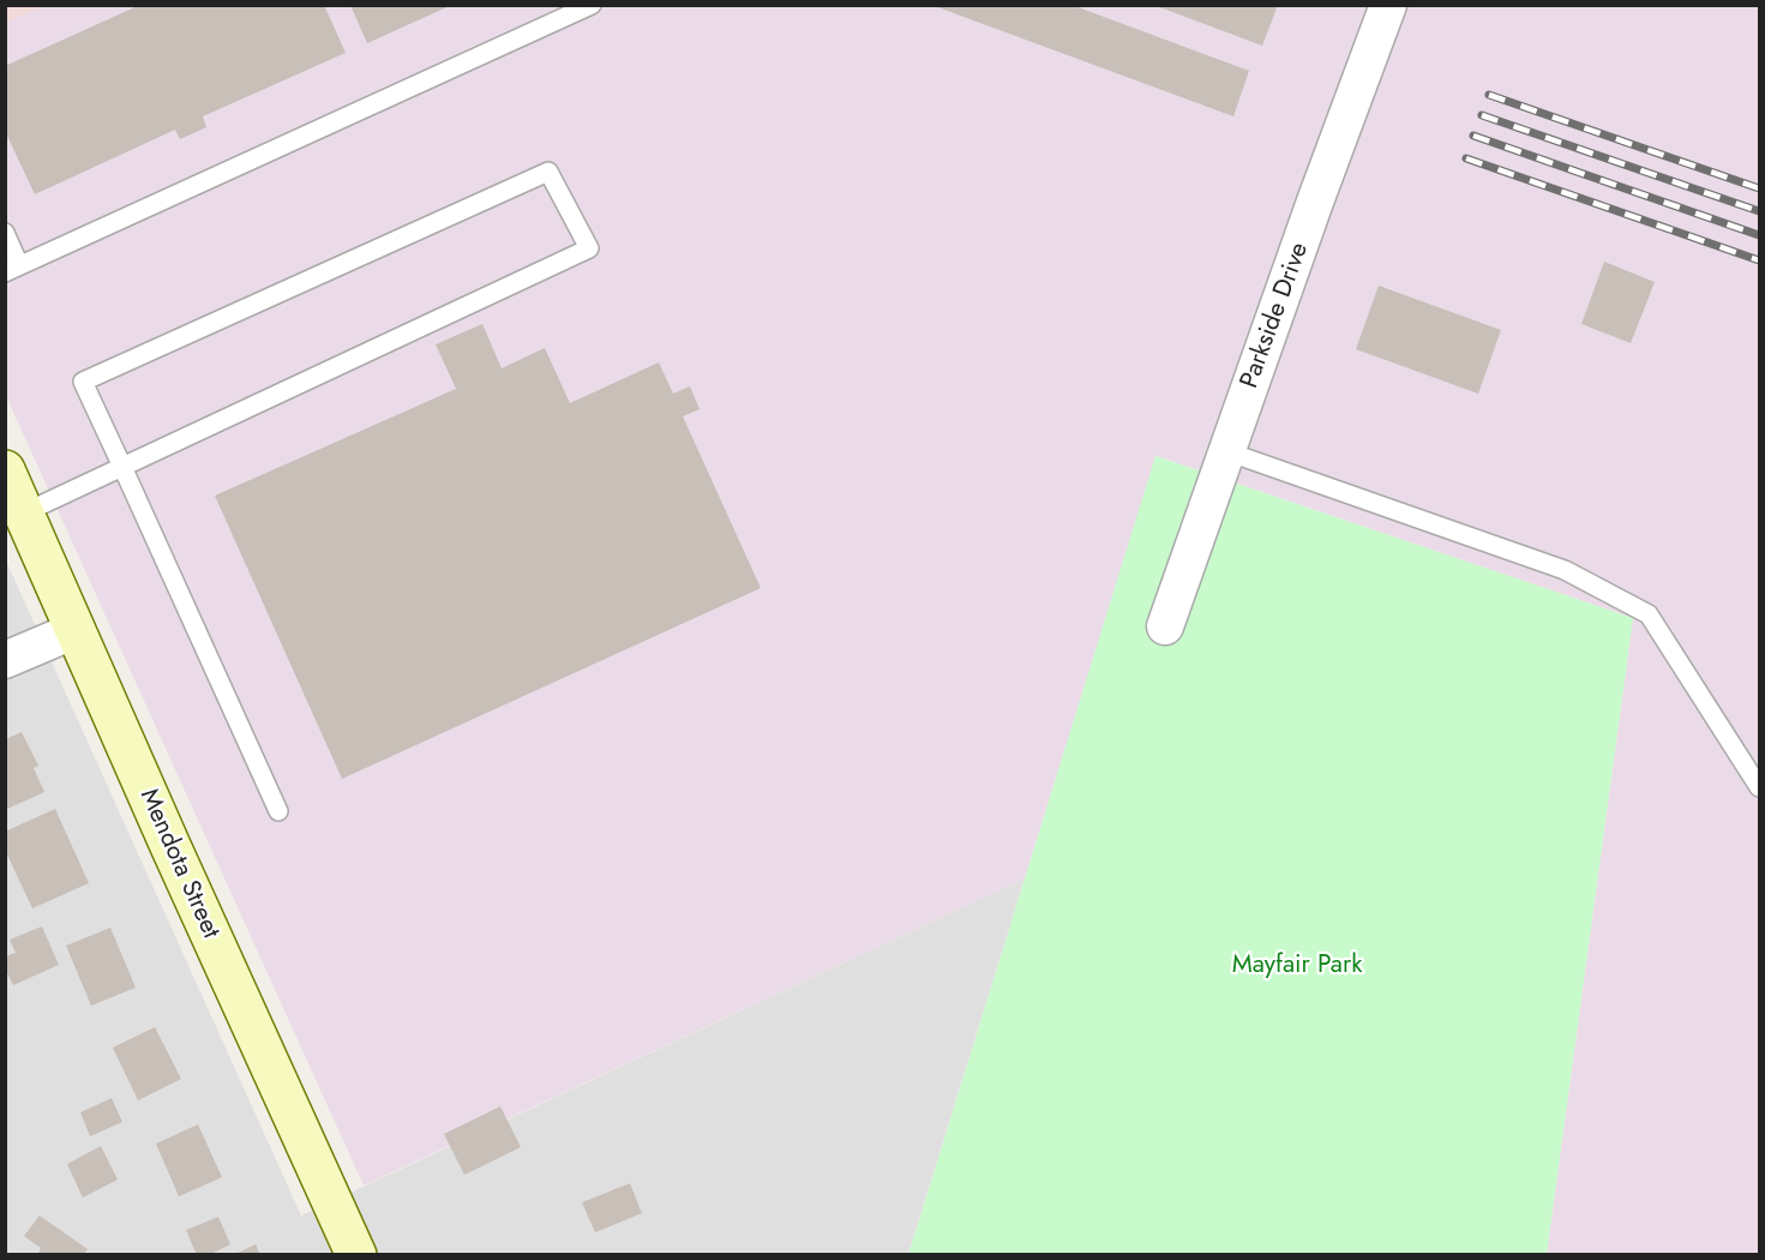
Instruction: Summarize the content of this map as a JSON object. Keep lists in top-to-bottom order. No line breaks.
{"streets":{"street":["Parkside Drive","Mendota Street"]},"parks":["Mayfair Park"]}
